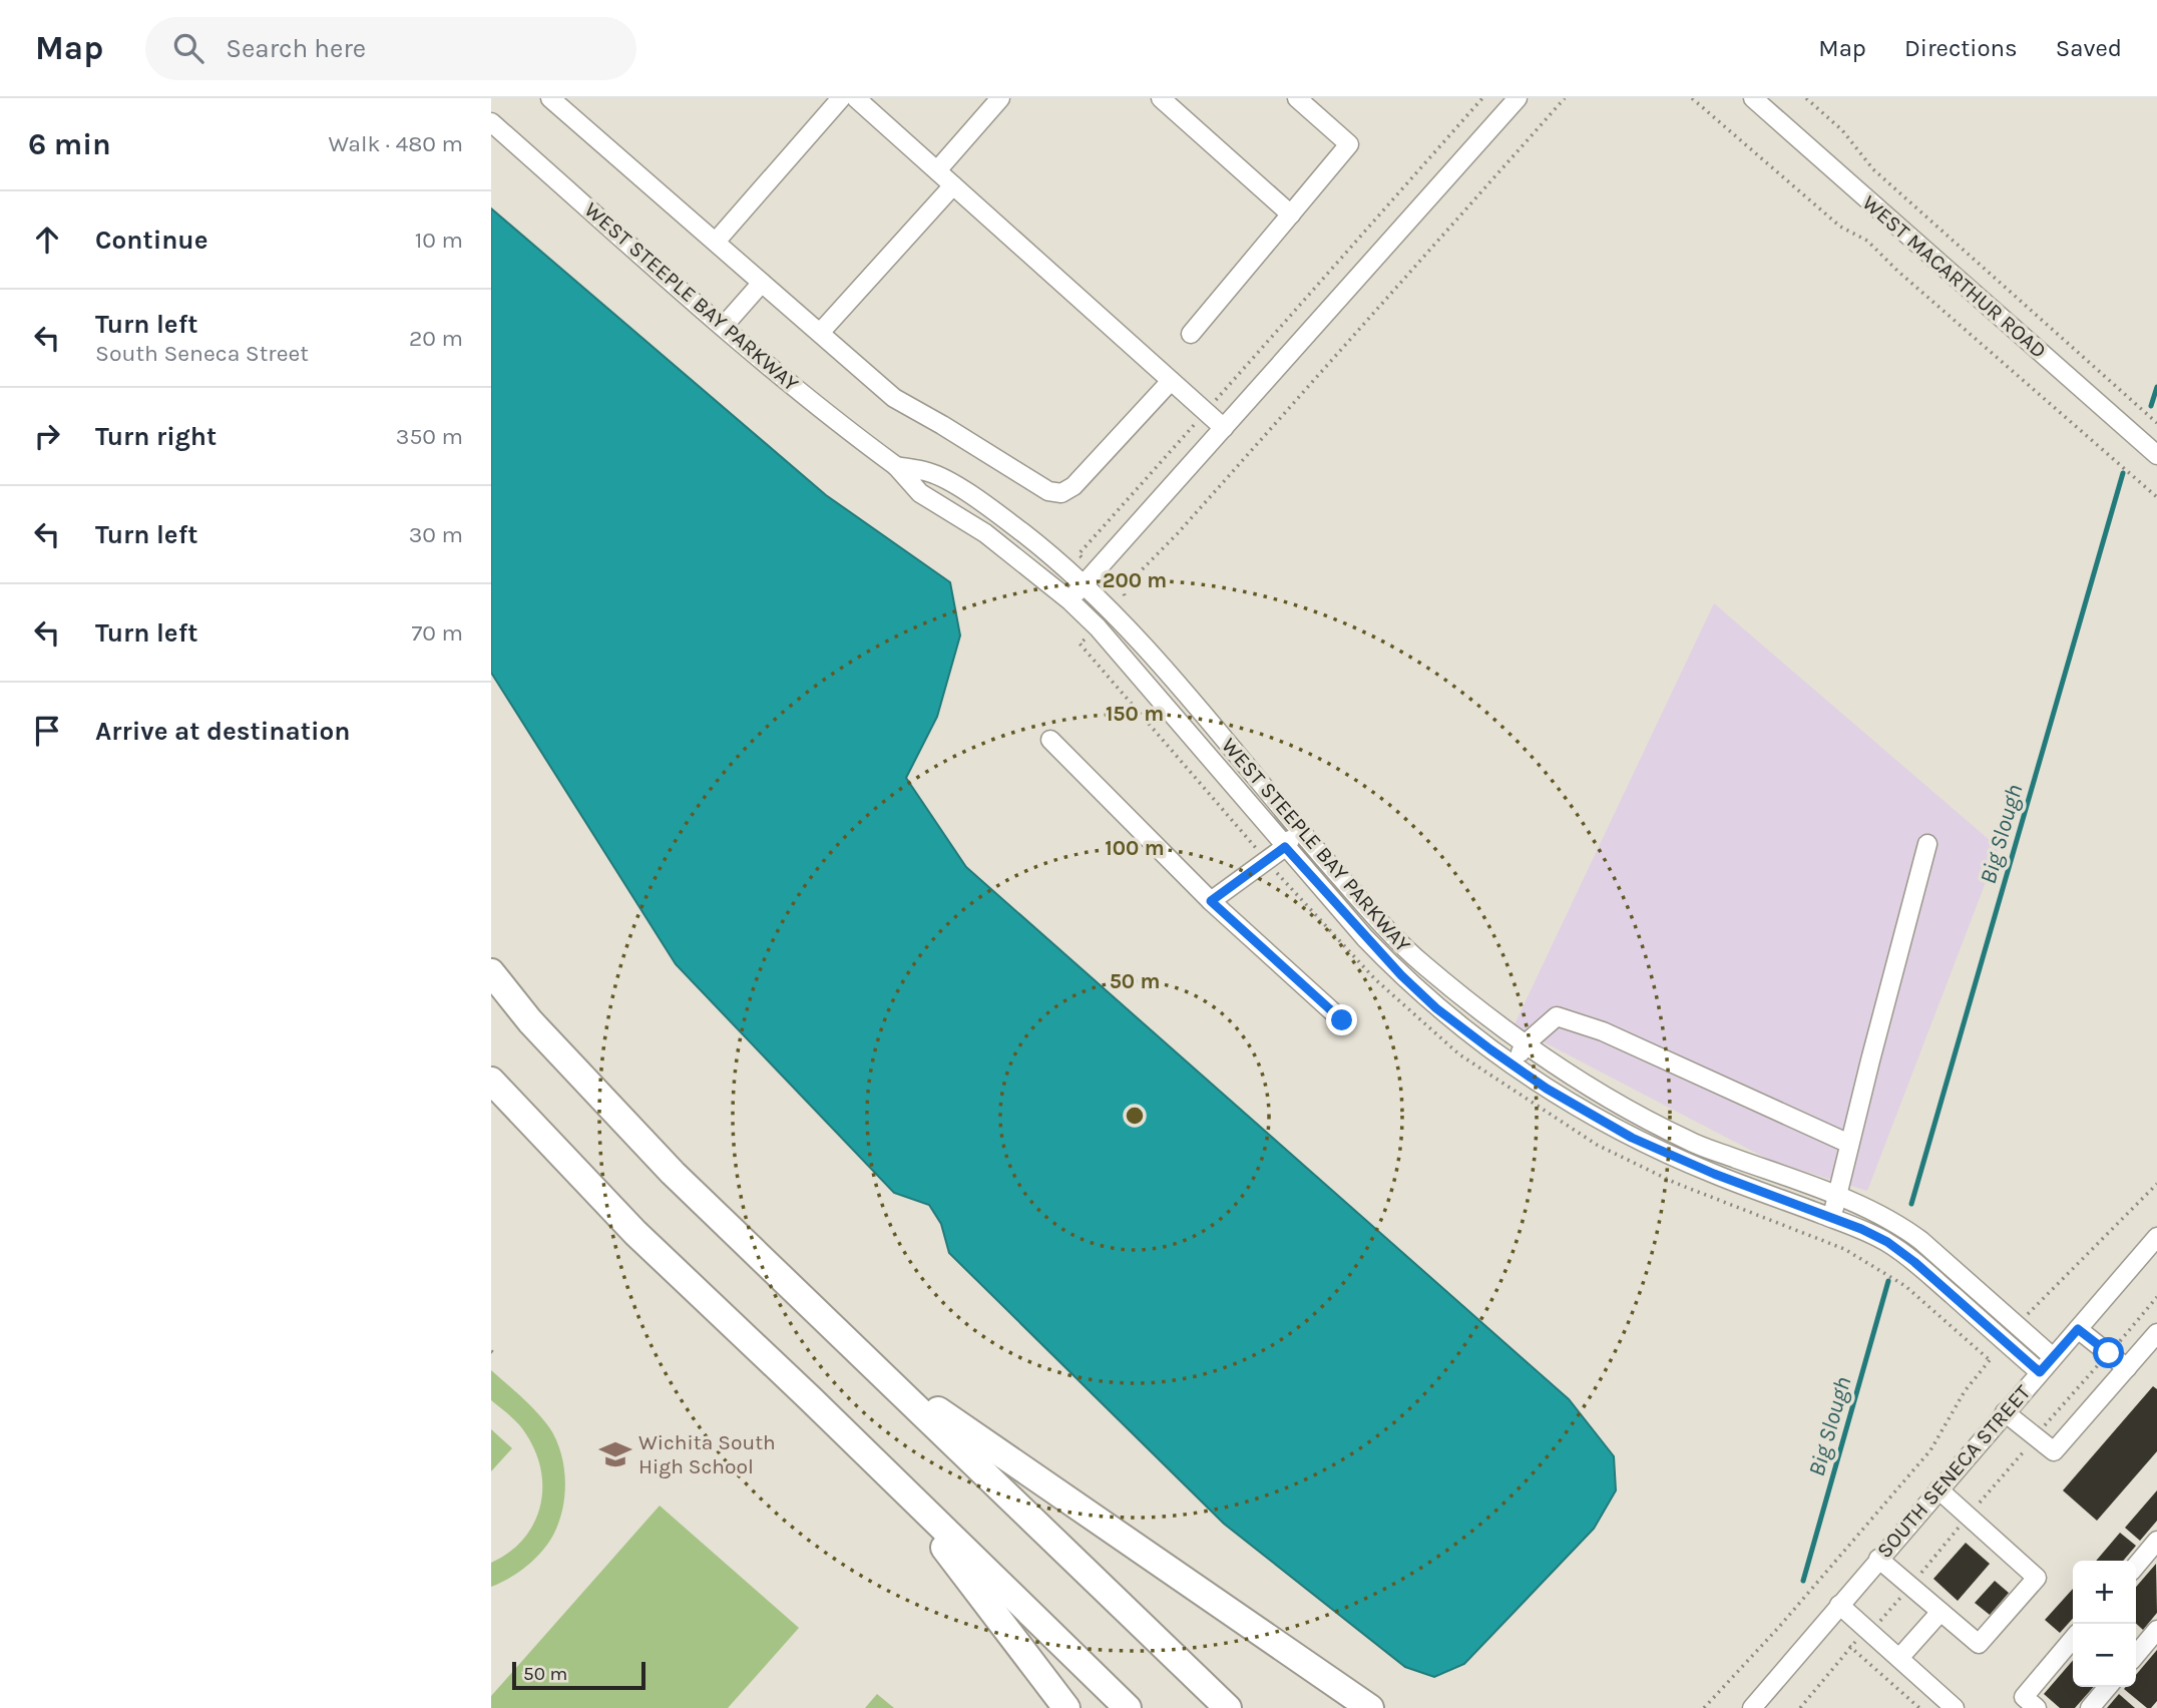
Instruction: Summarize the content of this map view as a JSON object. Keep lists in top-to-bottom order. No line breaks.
{"streets":{"street":["WEST MACARTHUR ROAD","WEST STEEPLE BAY PARKWAY","SOUTH SENECA STREET"]},"crossings":[["WEST STEEPLE BAY PARKWAY","SOUTH SENECA STREET"]],"water":["Big Slough"],"places":{"school or university":["Wichita South High School"]},"scale_bar":"50 m","page":{"header":"Map","search":"Search here","nav":["Map","Directions","Saved"],"heading":["6 min","Walk · 480 m"],"list":[["Continue","10 m"],["Turn left","South Seneca Street","20 m"],["Turn right","350 m"],["Turn left","30 m"],["Turn left","70 m"],"Arrive at destination"],"map_buttons":["+","−"],"scale":"50 m"},"rings":["200 m","150 m","100 m","50 m"]}
